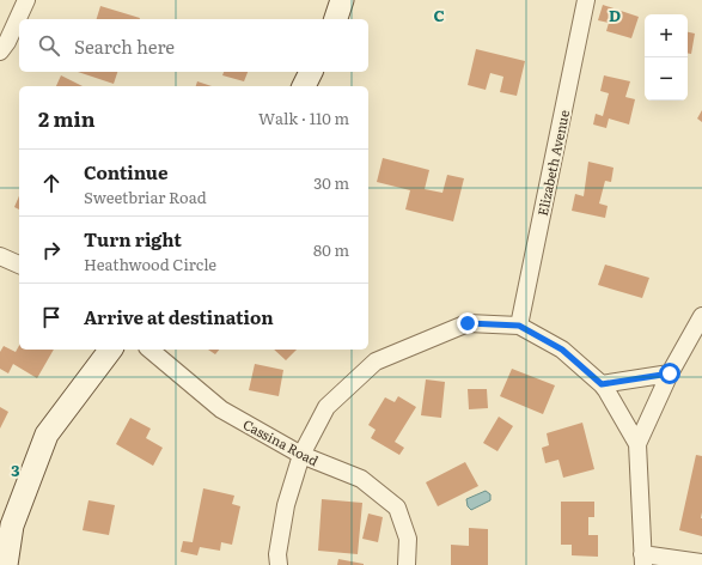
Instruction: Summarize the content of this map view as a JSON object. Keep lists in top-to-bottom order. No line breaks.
{"streets":{"street":["Elizabeth Avenue","Cassina Road"]},"page":{"map_buttons":["+","−"],"search":"Search here","heading":["2 min","Walk · 110 m"],"list":[["Continue","Sweetbriar Road","30 m"],["Turn right","Heathwood Circle","80 m"],"Arrive at destination"]},"grid":{"columns":["C","D"],"rows":["3"]}}
